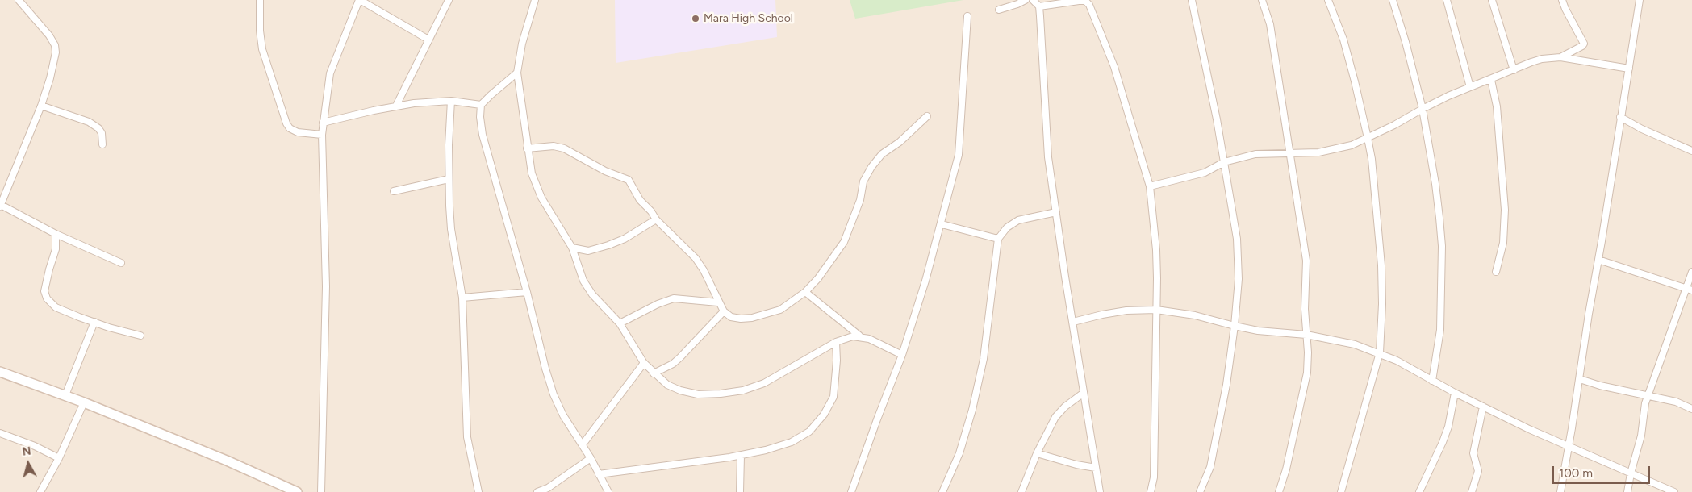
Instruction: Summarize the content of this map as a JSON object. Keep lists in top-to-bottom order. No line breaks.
{"places":["Mara High School"],"scale_bar":"100 m","north":"top"}
